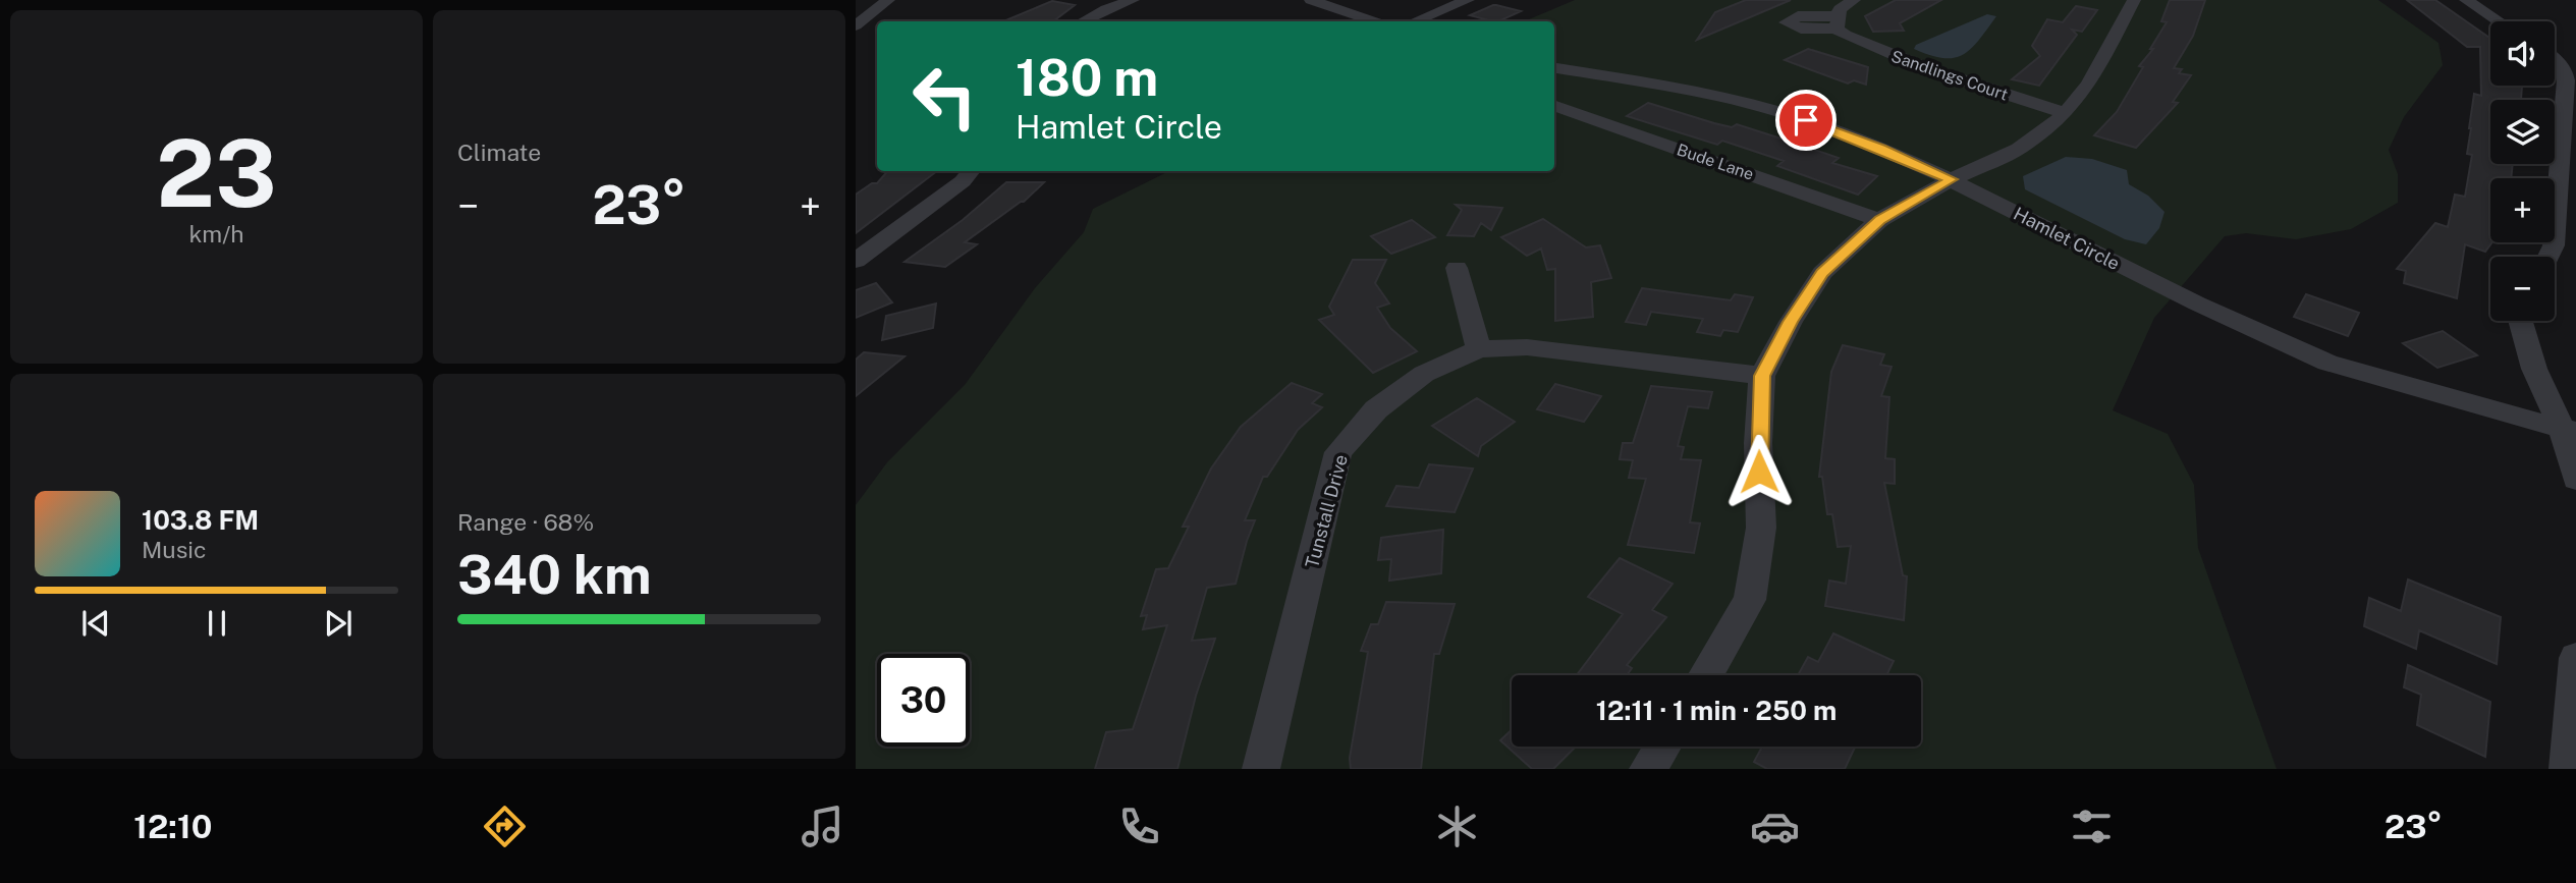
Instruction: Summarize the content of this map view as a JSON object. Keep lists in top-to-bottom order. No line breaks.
{"streets":{"street":["Sandlings Court","Bude Lane","Hamlet Circle","Tunstall Drive"]},"page":{"tile":[["23","km/h"],"Climate",["Range · 68%","340 km"]],"map_buttons":["+","−"],"turn":["180 m","Hamlet Circle"],"heat":["−","23°","+"],"song":["103.8 FM","Music"],"limit":"30","trip":"12:11 · 1 min · 250 m","tabs":["12:10","23°"]}}
